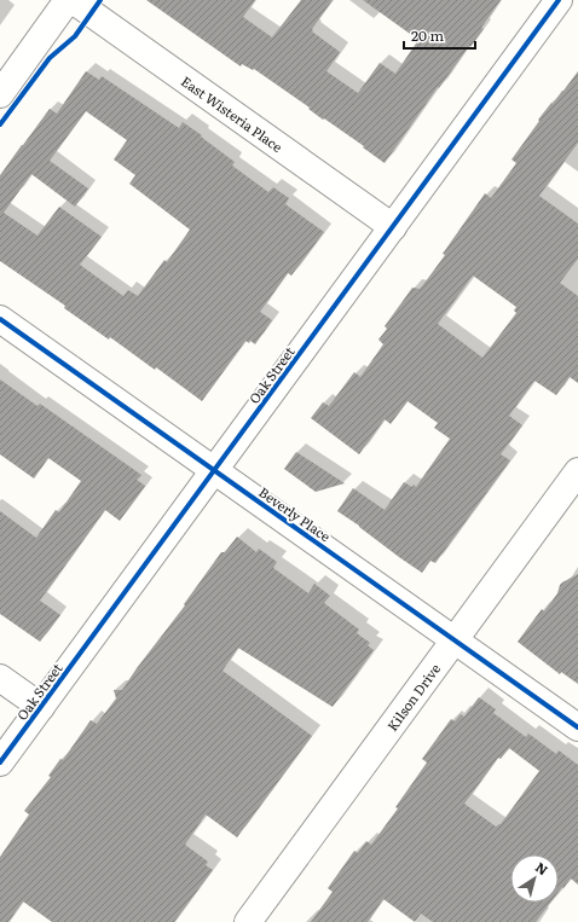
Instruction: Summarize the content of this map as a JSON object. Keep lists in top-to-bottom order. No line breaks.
{"streets":{"street":["East Wisteria Place","Oak Street","Beverly Place","Kilson Drive"]},"crossings":[["East Wisteria Place","Oak Street"],["Oak Street","Beverly Place"],["Beverly Place","Kilson Drive"]],"scale_bar":"20 m","north":"top right"}
